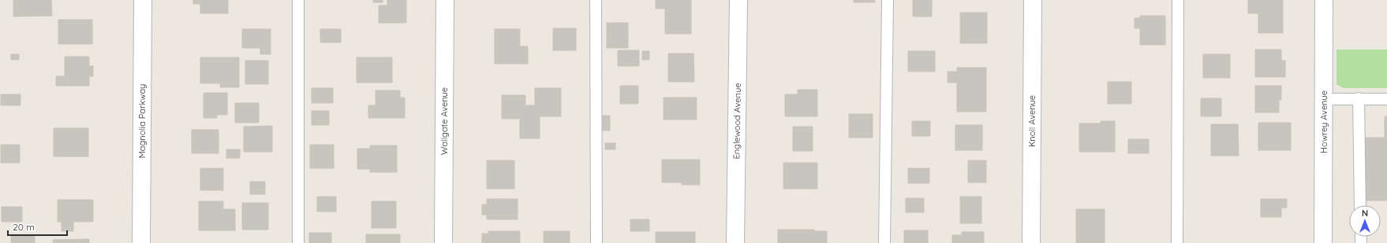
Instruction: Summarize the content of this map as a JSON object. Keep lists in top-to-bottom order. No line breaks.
{"streets":{"street":["Magnolia Parkway","Wallgate Avenue","Englewood Avenue","Knoll Avenue","Howrey Avenue"]},"scale_bar":"20 m","north":"top"}
